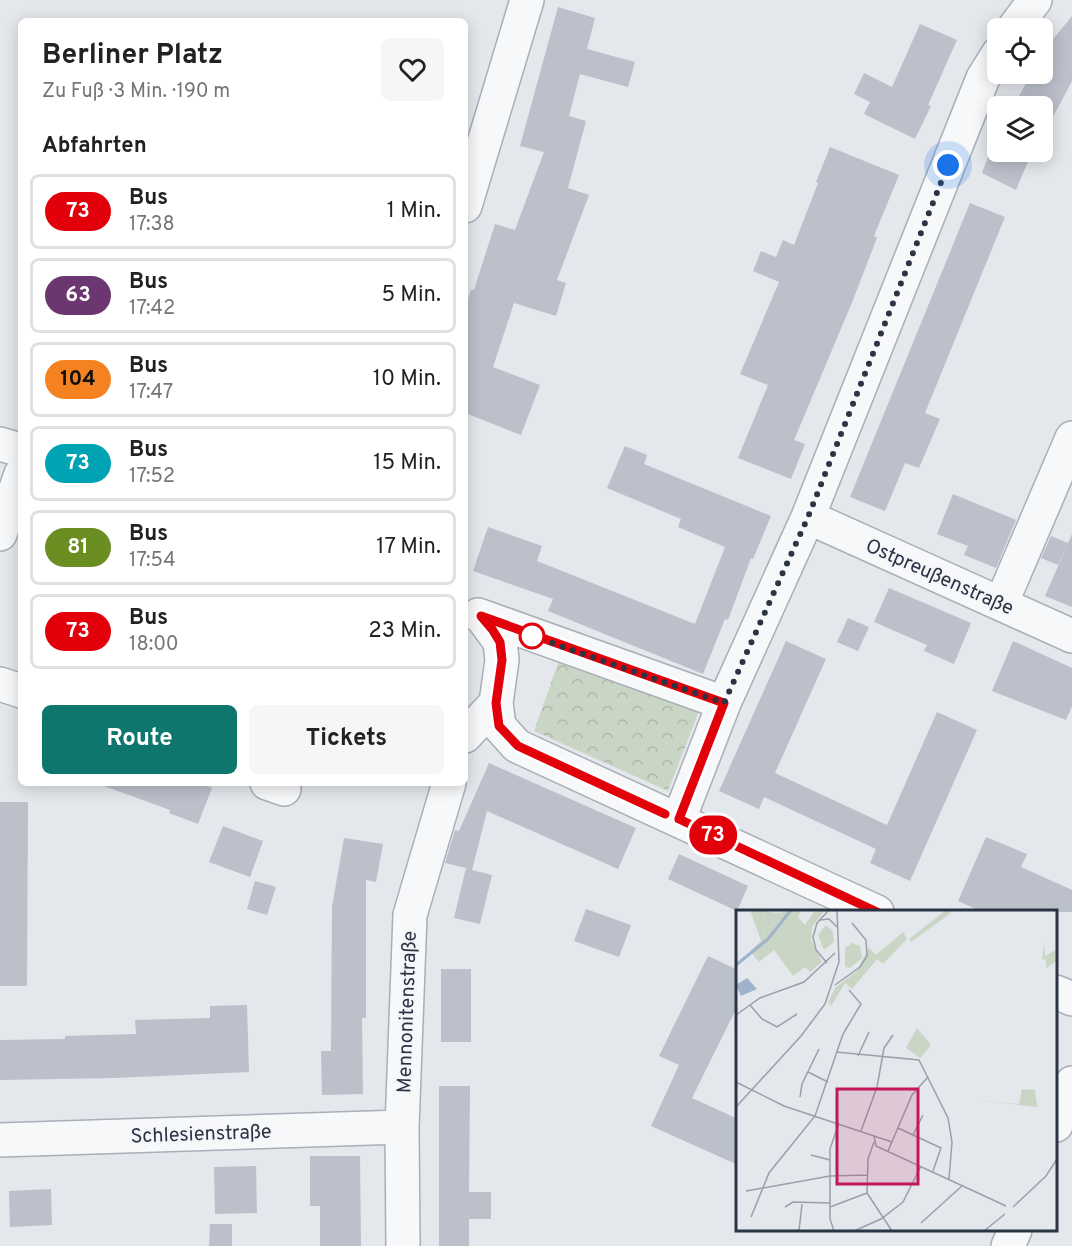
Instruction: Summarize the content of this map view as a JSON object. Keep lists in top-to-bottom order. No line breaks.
{"streets":{"street":["Ostpreußenstraße","Mennonitenstraße","Schlesienstraße"]},"crossings":[["Mennonitenstraße","Schlesienstraße"]],"lines":["bus line 73"],"page":{"on_map":"73","heading":[["Berliner Platz","Zu Fuß · 3 Min. · 190 m"],"Abfahrten"],"list":[{"mark":"73","name":"Bus","note":"17:38","value":"1 Min."},{"mark":"63","name":"Bus","note":"17:42","value":"5 Min."},{"mark":"104","name":"Bus","note":"17:47","value":"10 Min."},{"mark":"73","name":"Bus","note":"17:52","value":"15 Min."},{"mark":"81","name":"Bus","note":"17:54","value":"17 Min."},{"mark":"73","name":"Bus","note":"18:00","value":"23 Min."}],"buttons":["Route","Tickets"]}}
